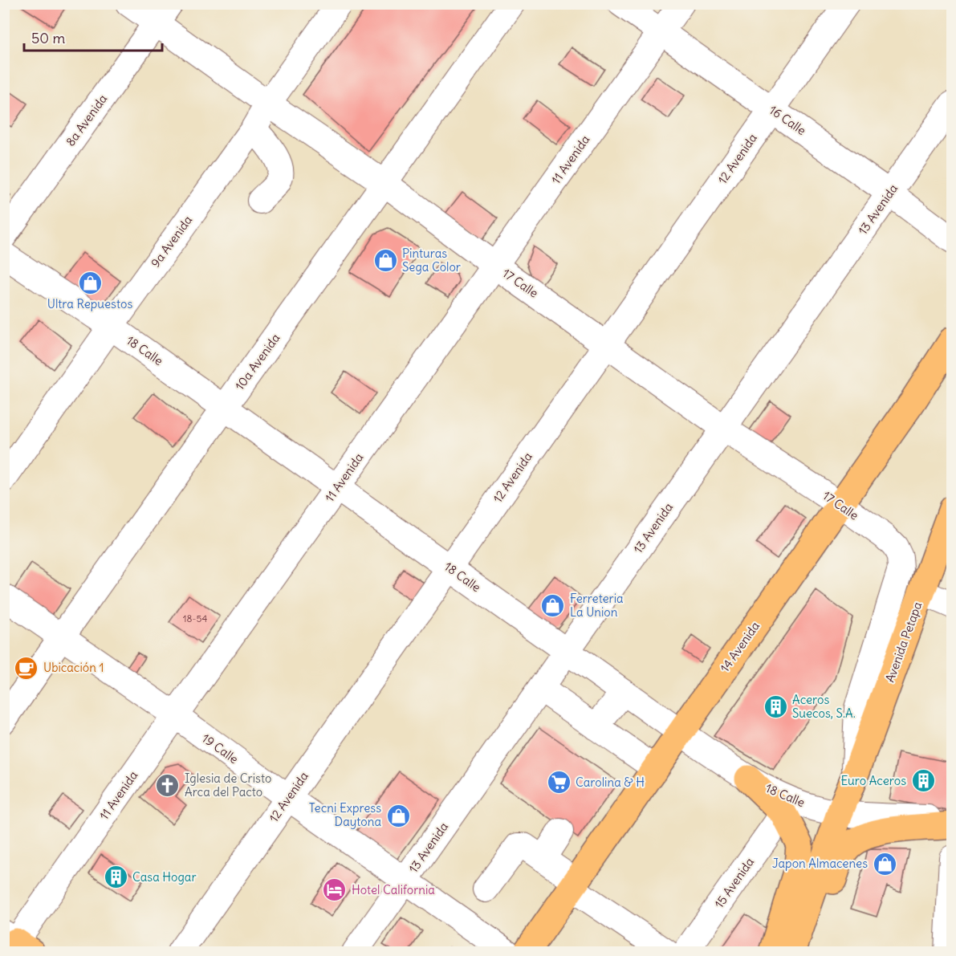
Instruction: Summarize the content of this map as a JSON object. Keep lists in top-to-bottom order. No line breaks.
{"streets":{"main road":["Avenida Petapa","14 Avenida"],"street":["8a Avenida","16 Calle","12 Avenida","11 Avenida","13 Avenida","9a Avenida","17 Calle","18 Calle","10a Avenida","19 Calle","15 Avenida"]},"crossings":[["8a Avenida","17 Calle"],["16 Calle","12 Avenida"],["16 Calle","11 Avenida"],["16 Calle","13 Avenida"],["12 Avenida","17 Calle"],["12 Avenida","18 Calle"],["12 Avenida","19 Calle"],["11 Avenida","17 Calle"],["11 Avenida","18 Calle"],["11 Avenida","19 Calle"],["13 Avenida","17 Calle"],["13 Avenida","18 Calle"],["13 Avenida","19 Calle"],["9a Avenida","17 Calle"],["9a Avenida","18 Calle"],["17 Calle","10a Avenida"],["17 Calle","Avenida Petapa"],["17 Calle","14 Avenida"],["18 Calle","10a Avenida"],["18 Calle","Avenida Petapa"],["18 Calle","14 Avenida"],["10a Avenida","19 Calle"]],"places":{"shop":["Pinturas Sega Color","Ultra Repuestos","Ferreteria La Union","Tecni Express Daytona","Japon Almacenes"],"cafe":["Ubicación 1"],"building":["Aceros Suecos, S.A.","Euro Aceros","Casa Hogar"],"supermarket":["Carolina & H"],"church":["Iglesia de Cristo Arca del Pacto"],"hotel":["Hotel California"]},"house_numbers":["18-54"],"scale_bar":"50 m"}
